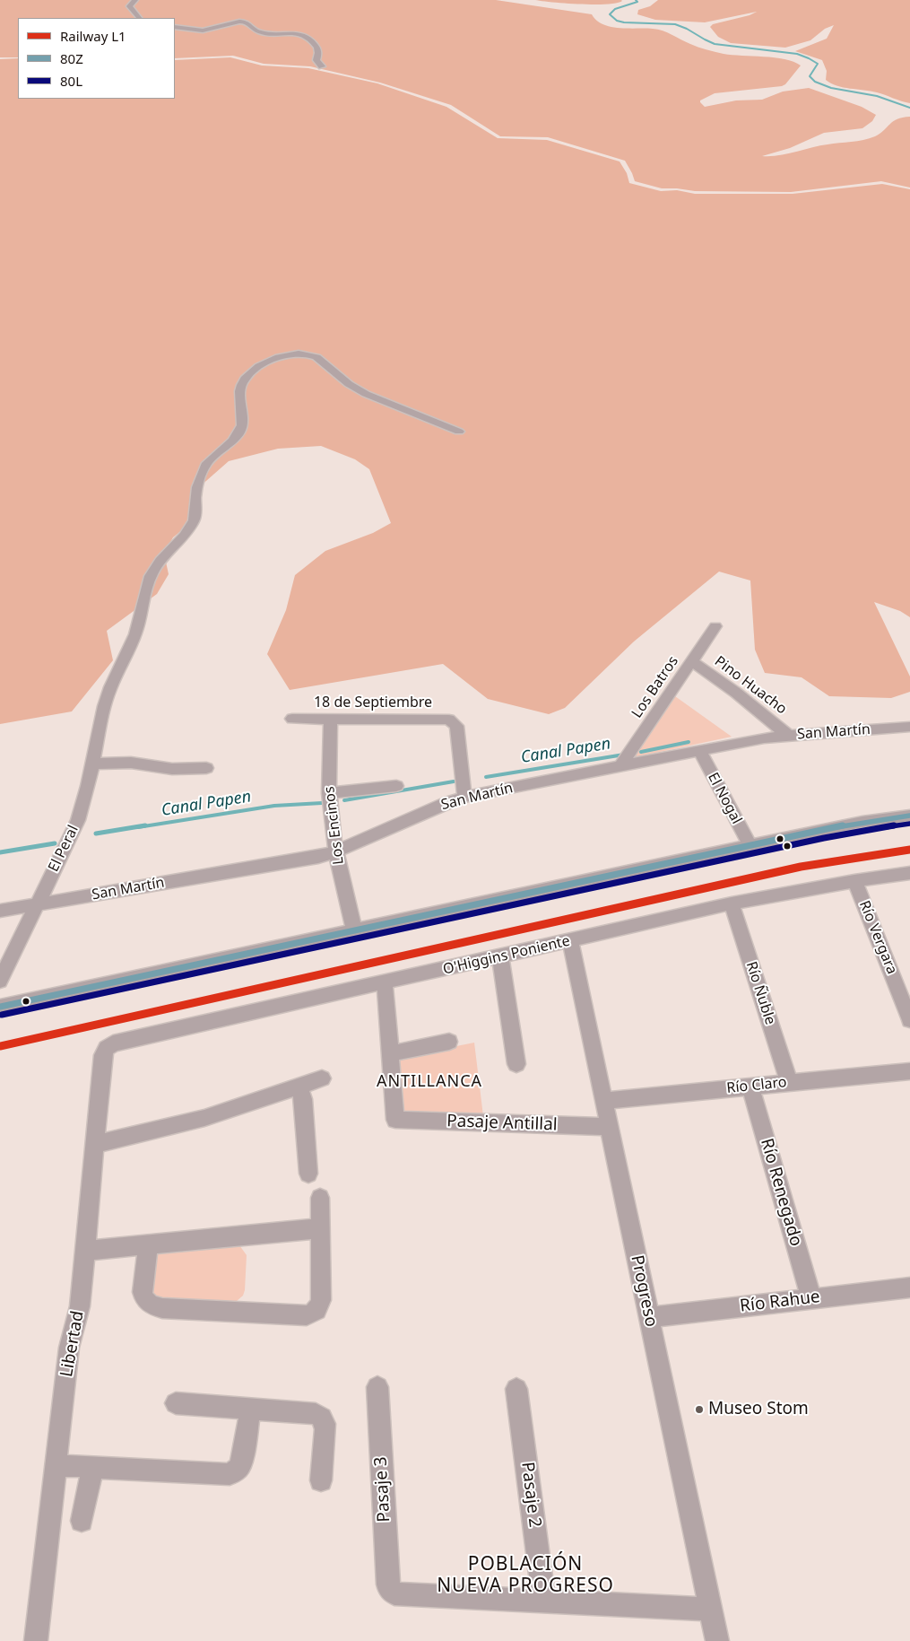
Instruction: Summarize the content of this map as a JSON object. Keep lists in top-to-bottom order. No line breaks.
{"streets":{"street":["Pino Huacho","Los Batros","18 de Septiembre","San Martín","El Nogal","Los Encinos","El Peral","Río Vergara","O'Higgins Poniente","Río Ñuble","Río Claro","Pasaje Antillal","Río Renegado","Progreso","Río Rahue","Libertad","Pasaje 3","Pasaje 2"]},"crossings":[["Pino Huacho","Los Batros"],["Pino Huacho","San Martín"],["Los Batros","San Martín"],["18 de Septiembre","San Martín"],["18 de Septiembre","Los Encinos"],["San Martín","El Nogal"],["San Martín","Los Encinos"],["San Martín","El Peral"],["Río Vergara","O'Higgins Poniente"],["O'Higgins Poniente","Río Ñuble"],["O'Higgins Poniente","Progreso"],["O'Higgins Poniente","Libertad"],["Río Ñuble","Río Claro"],["Río Claro","Río Renegado"],["Río Claro","Progreso"],["Pasaje Antillal","Progreso"],["Río Renegado","Río Rahue"],["Progreso","Río Rahue"],["Pasaje 3","Pasaje 2"]],"districts":["ANTILLANCA","POBLACIÓN NUEVA PROGRESO"],"water":["Canal Papen"],"places":["Museo Stom"],"lines":["transit line 80Z","transit line 80L","rail line L1"],"legend":["Railway L1","80Z","80L"]}
